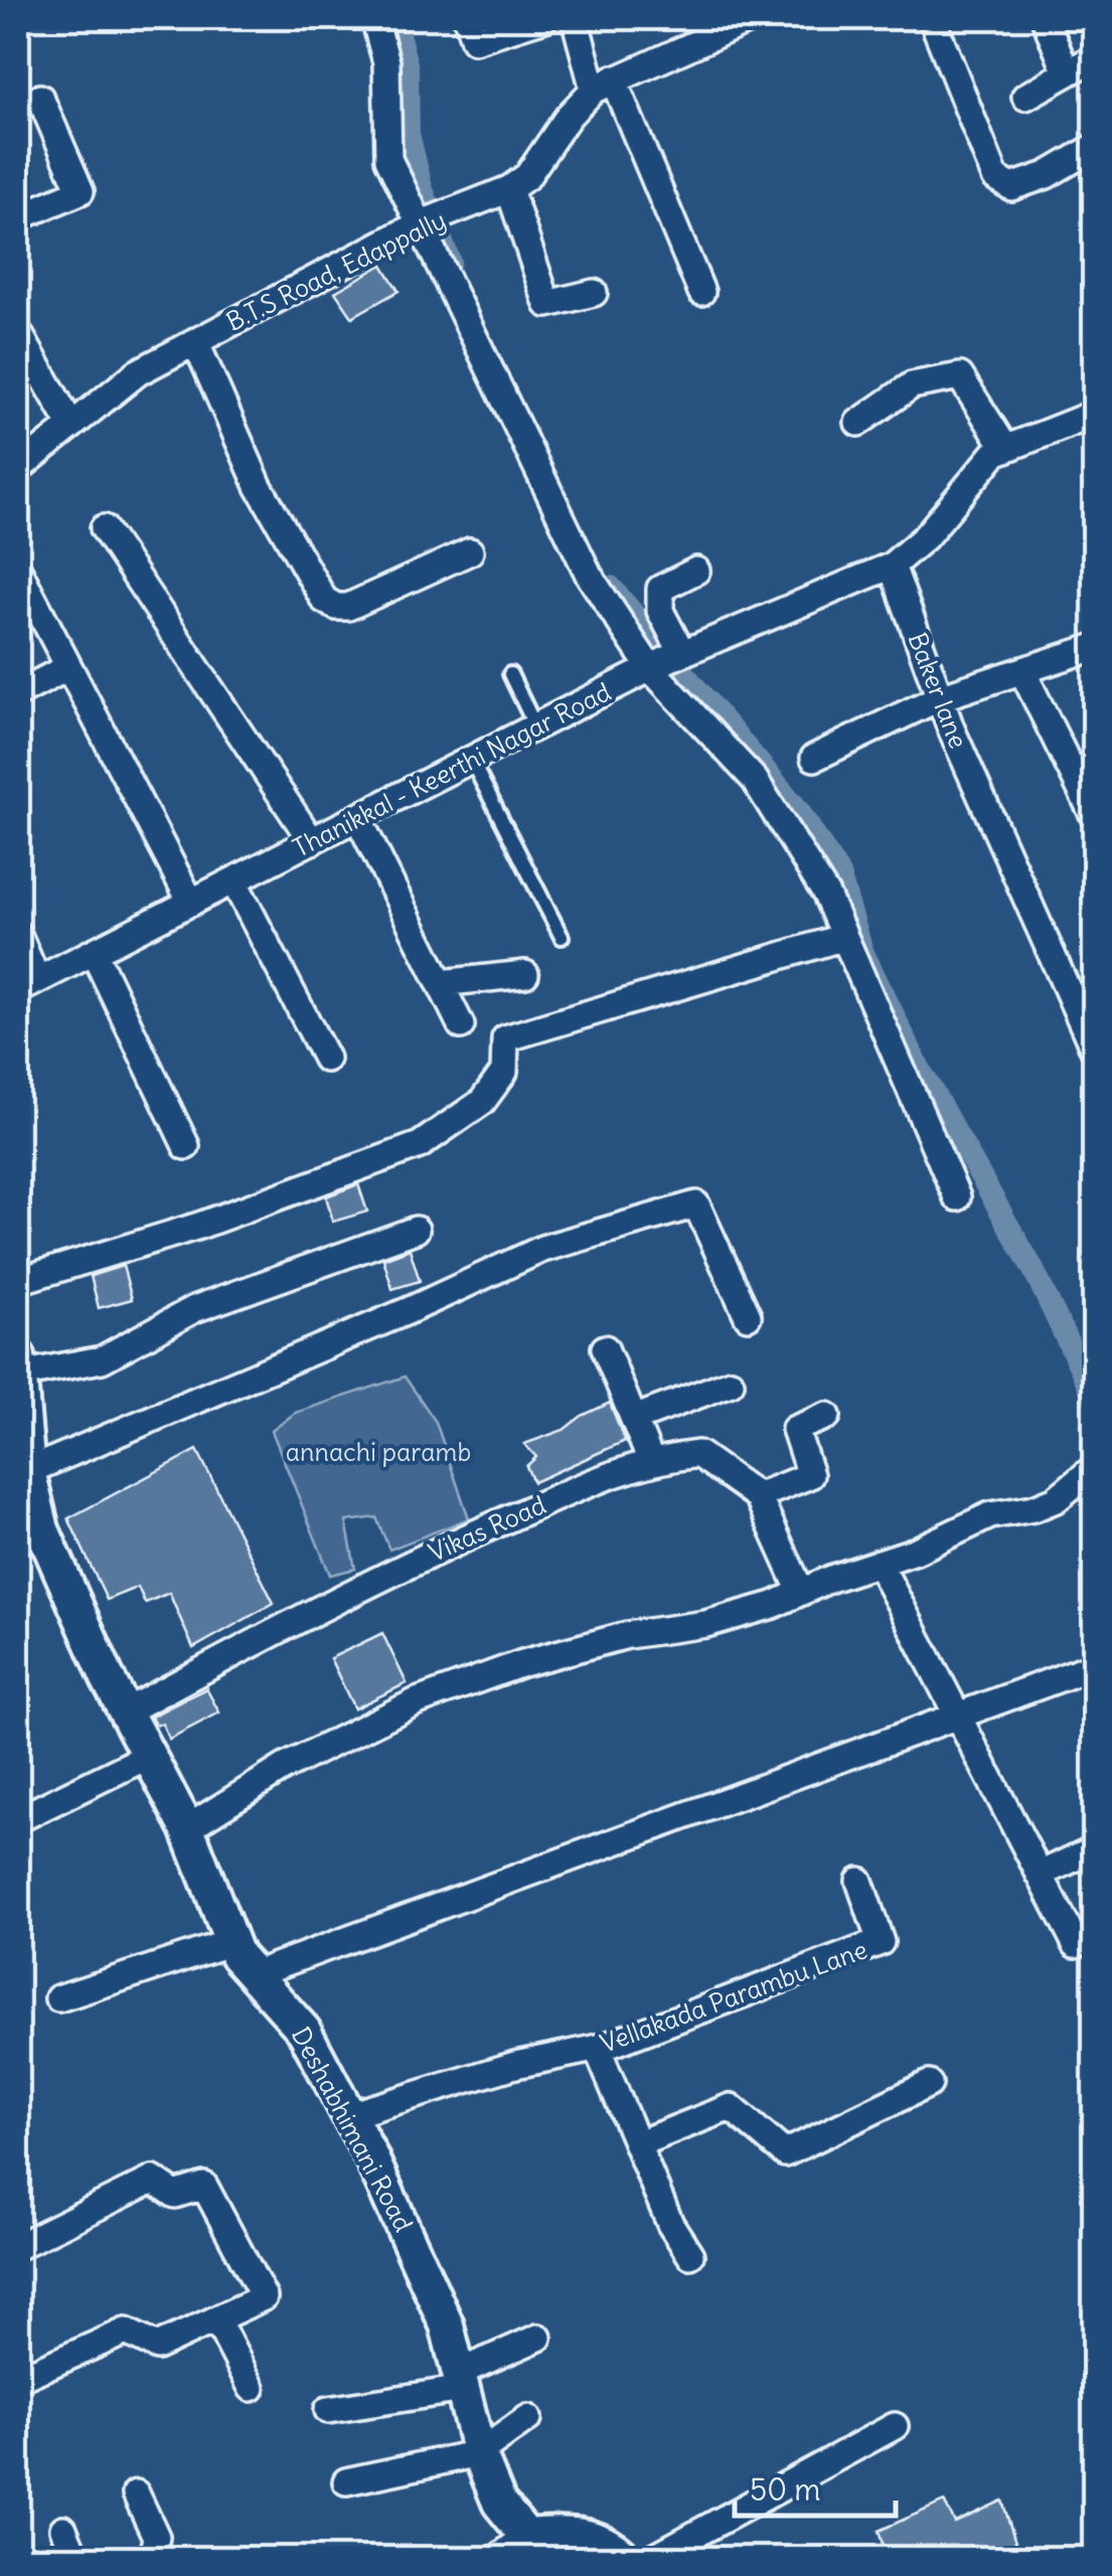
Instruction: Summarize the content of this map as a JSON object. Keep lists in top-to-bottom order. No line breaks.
{"streets":{"street":["B.T.S Road, Edappally","Baker lane","Thanikkal - Keerthi Nagar Road","Vikas Road","Vellakada Parambu Lane","Deshabhimani Road"]},"crossings":[["Baker lane","Thanikkal - Keerthi Nagar Road"],["Vikas Road","Deshabhimani Road"],["Vellakada Parambu Lane","Deshabhimani Road"]],"parks":["annachi paramb"],"scale_bar":"50 m"}
